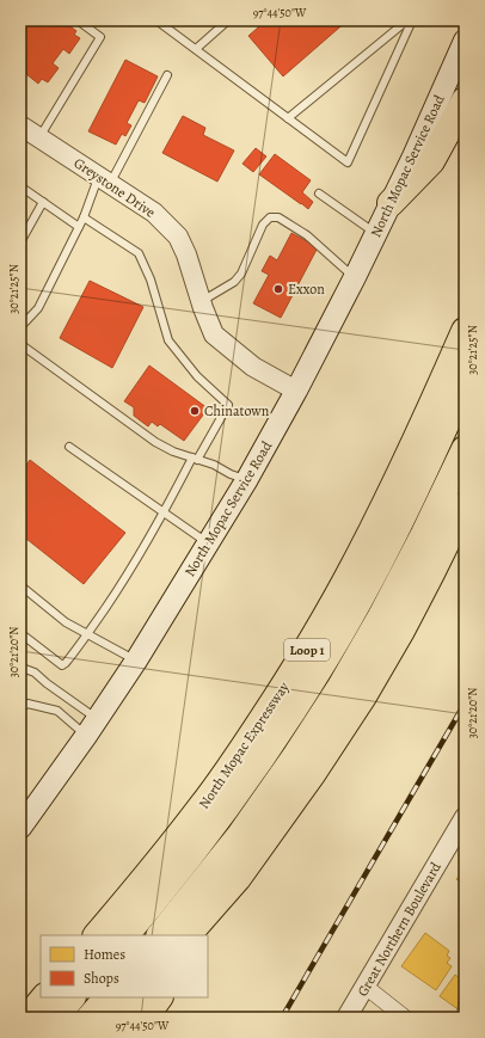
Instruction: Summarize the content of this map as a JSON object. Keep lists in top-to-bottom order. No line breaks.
{"streets":{"highway":["Loop 1","North Mopac Expressway"],"main road":["North Mopac Service Road"],"street":["Greystone Drive","Great Northern Boulevard"]},"crossings":[["North Mopac Service Road","Greystone Drive"]],"places":["Exxon","Chinatown"],"legend":["Homes","Shops"],"coordinates":["97°44'50\"W","30°21'25\"N","30°21'20\"N"]}
